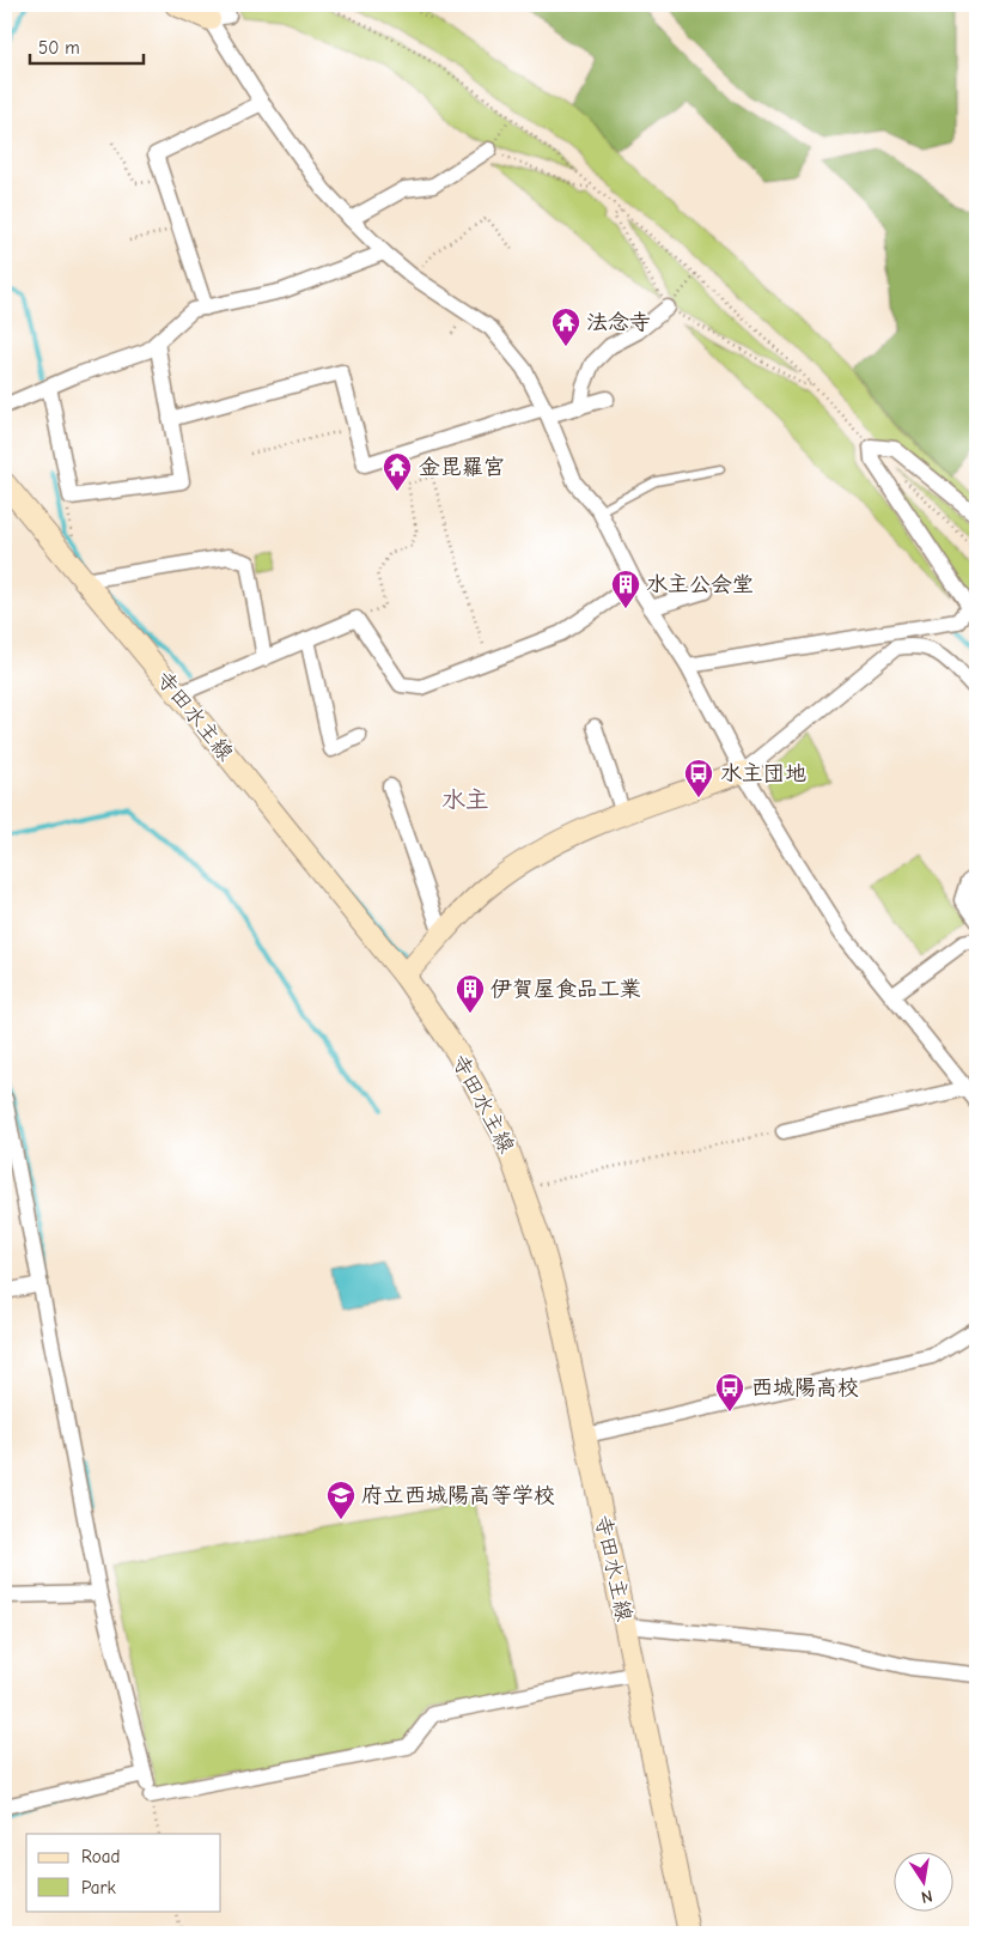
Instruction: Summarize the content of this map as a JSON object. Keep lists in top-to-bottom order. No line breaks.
{"streets":{"main road":["寺田水主線"]},"districts":["水主"],"places":{"temple":["法念寺","金毘羅宮"],"building":["水主公会堂","伊賀屋食品工業"],"bus stop":["水主団地","西城陽高校"],"school or university":["府立西城陽高等学校"]},"legend":["Road","Park"],"scale_bar":"50 m","north":"bottom"}
